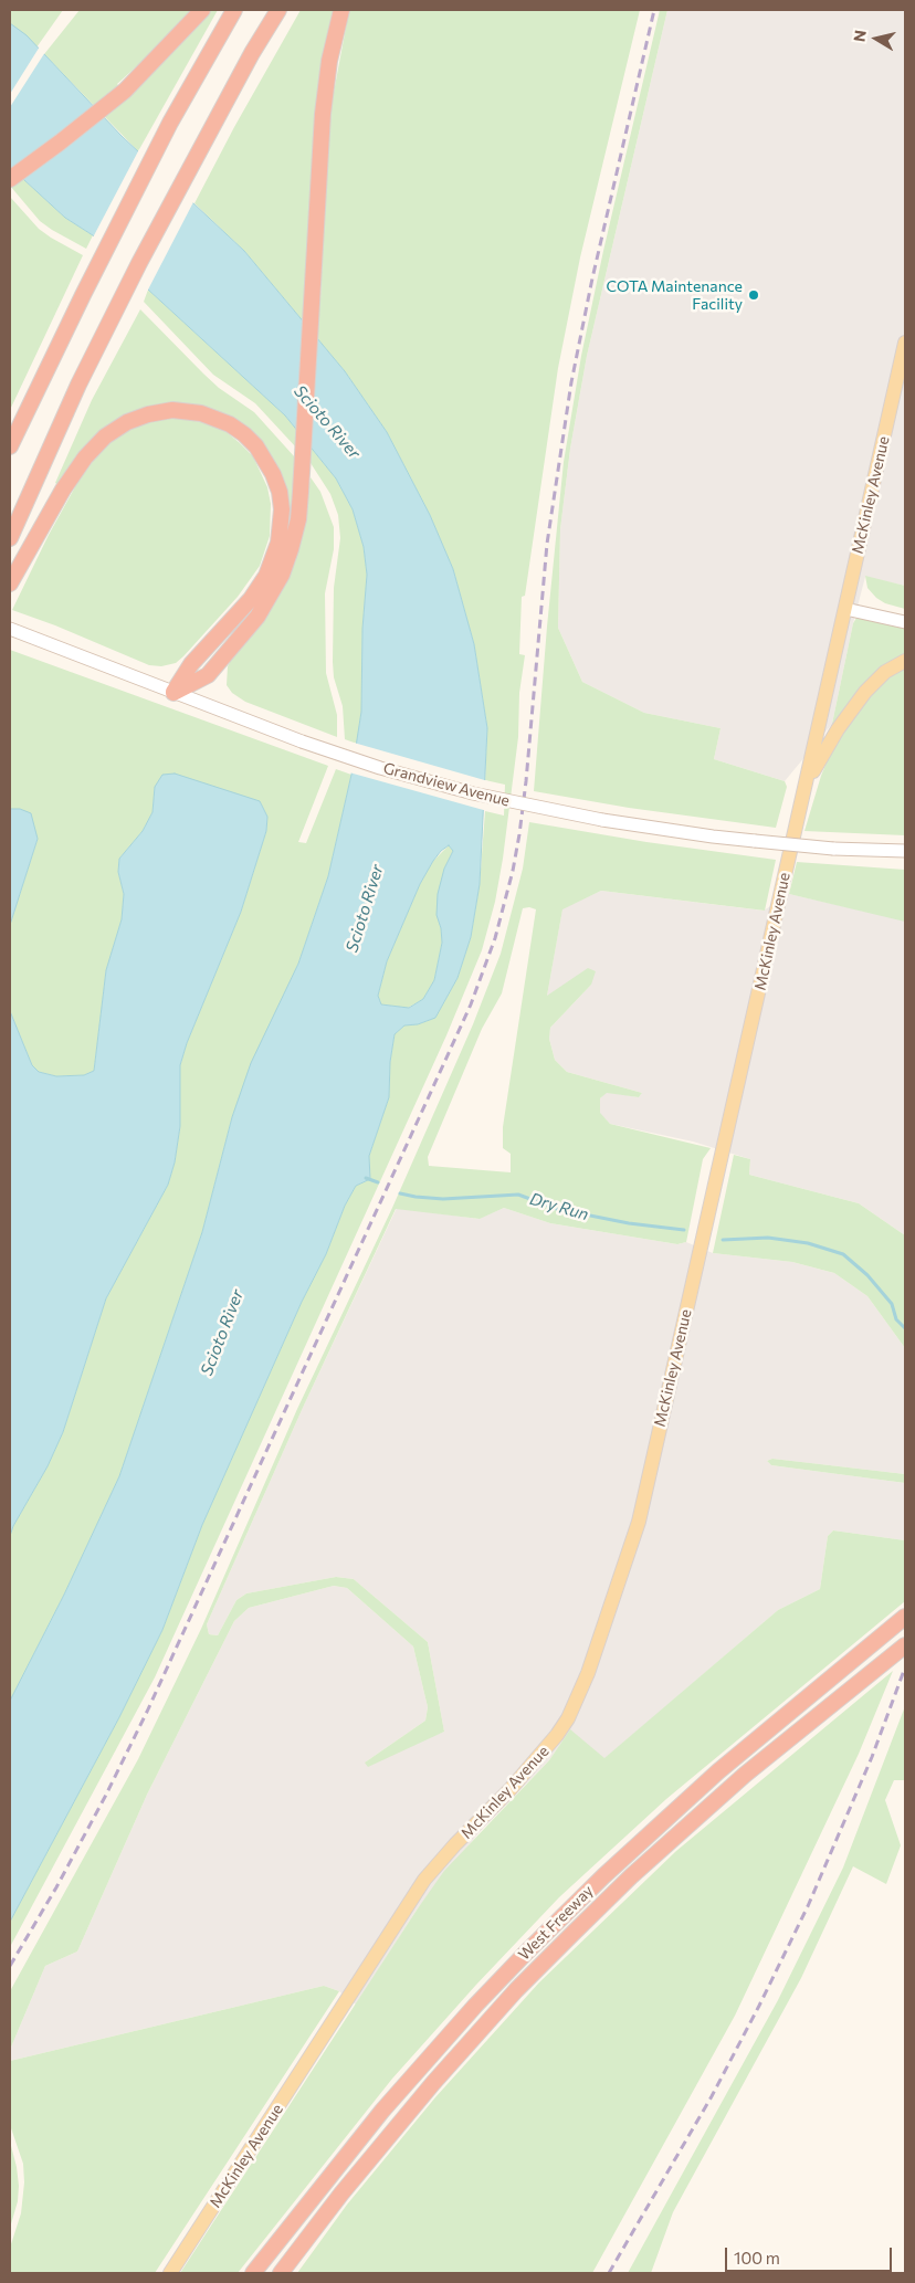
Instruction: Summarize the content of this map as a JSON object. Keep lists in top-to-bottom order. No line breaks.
{"streets":{"highway":["West Freeway"],"main road":["McKinley Avenue","Grandview Avenue"]},"water":["Scioto River","Dry Run"],"places":["COTA Maintenance Facility"],"scale_bar":"100 m","north":"left"}
